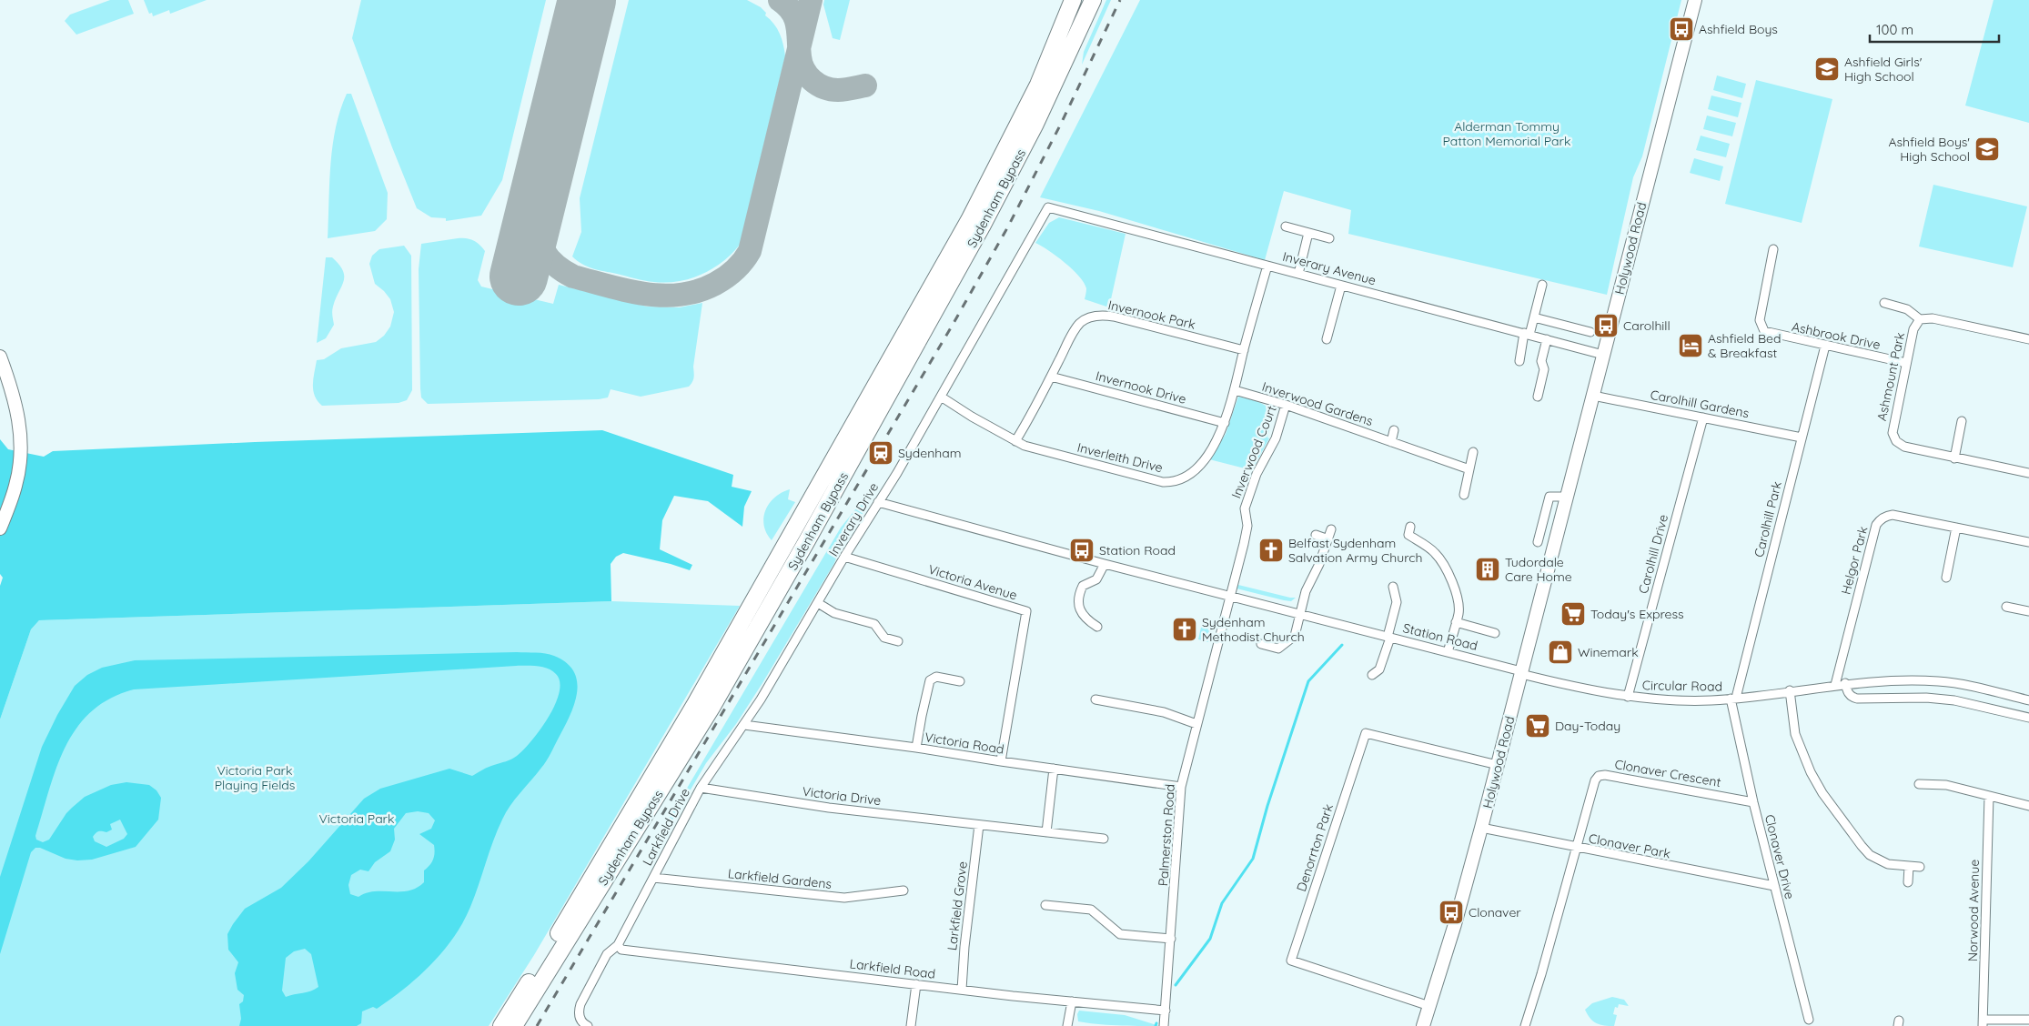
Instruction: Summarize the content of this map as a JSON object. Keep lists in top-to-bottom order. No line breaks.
{"streets":{"highway":["Sydenham Bypass"],"main road":["Holywood Road"],"street":["Inverary Avenue","Invernook Park","Ashbrook Drive","Ashmount Park","Invernook Drive","Inverwood Gardens","Carolhill Gardens","Inverwood Court","Inverleith Drive","Inverary Drive","Carolhill Park","Carolhill Drive","Helgor Park","Victoria Avenue","Station Road","Circular Road","Victoria Road","Clonaver Crescent","Victoria Drive","Larkfield Drive","Palmerston Road","Clonaver Park","Denorrton Park","Clonaver Drive","Larkfield Gardens","Larkfield Grove","Norwood Avenue","Larkfield Road"]},"crossings":[["Holywood Road","Inverary Avenue"],["Holywood Road","Carolhill Gardens"],["Holywood Road","Station Road"],["Holywood Road","Circular Road"],["Holywood Road","Clonaver Park"],["Holywood Road","Denorrton Park"],["Inverary Avenue","Inverleith Drive"],["Inverary Avenue","Inverary Drive"],["Invernook Park","Invernook Drive"],["Invernook Park","Inverleith Drive"],["Ashbrook Drive","Ashmount Park"],["Ashbrook Drive","Carolhill Park"],["Invernook Drive","Inverleith Drive"],["Inverwood Gardens","Inverwood Court"],["Inverwood Gardens","Inverleith Drive"],["Carolhill Gardens","Carolhill Park"],["Carolhill Gardens","Carolhill Drive"],["Inverwood Court","Palmerston Road"],["Inverleith Drive","Inverary Drive"],["Inverary Drive","Victoria Avenue"],["Inverary Drive","Station Road"],["Inverary Drive","Victoria Road"],["Inverary Drive","Larkfield Drive"],["Carolhill Park","Circular Road"],["Carolhill Park","Clonaver Drive"],["Carolhill Drive","Circular Road"],["Helgor Park","Circular Road"],["Victoria Avenue","Victoria Road"],["Station Road","Circular Road"],["Station Road","Palmerston Road"],["Circular Road","Clonaver Drive"],["Victoria Road","Larkfield Drive"],["Victoria Road","Palmerston Road"],["Clonaver Crescent","Clonaver Park"],["Clonaver Crescent","Clonaver Drive"],["Victoria Drive","Larkfield Drive"],["Victoria Drive","Larkfield Grove"],["Larkfield Drive","Larkfield Gardens"],["Larkfield Drive","Larkfield Road"],["Palmerston Road","Larkfield Road"],["Clonaver Park","Clonaver Drive"],["Larkfield Grove","Larkfield Road"]],"parks":["Alderman Tommy Patton Memorial Park","Victoria Park Playing Fields","Victoria Park"],"places":{"bus stop":["Ashfield Boys","Carolhill","Station Road","Clonaver"],"school or university":["Ashfield Girls' High School","Ashfield Boys' High School"],"hotel":["Ashfield Bed & Breakfast"],"station":["Sydenham"],"church":["Belfast Sydenham Salvation Army Church","Sydenham Methodist Church"],"building":["Tudordale Care Home"],"supermarket":["Today's Express","Day-Today"],"shop":["Winemark"]},"scale_bar":"100 m"}
